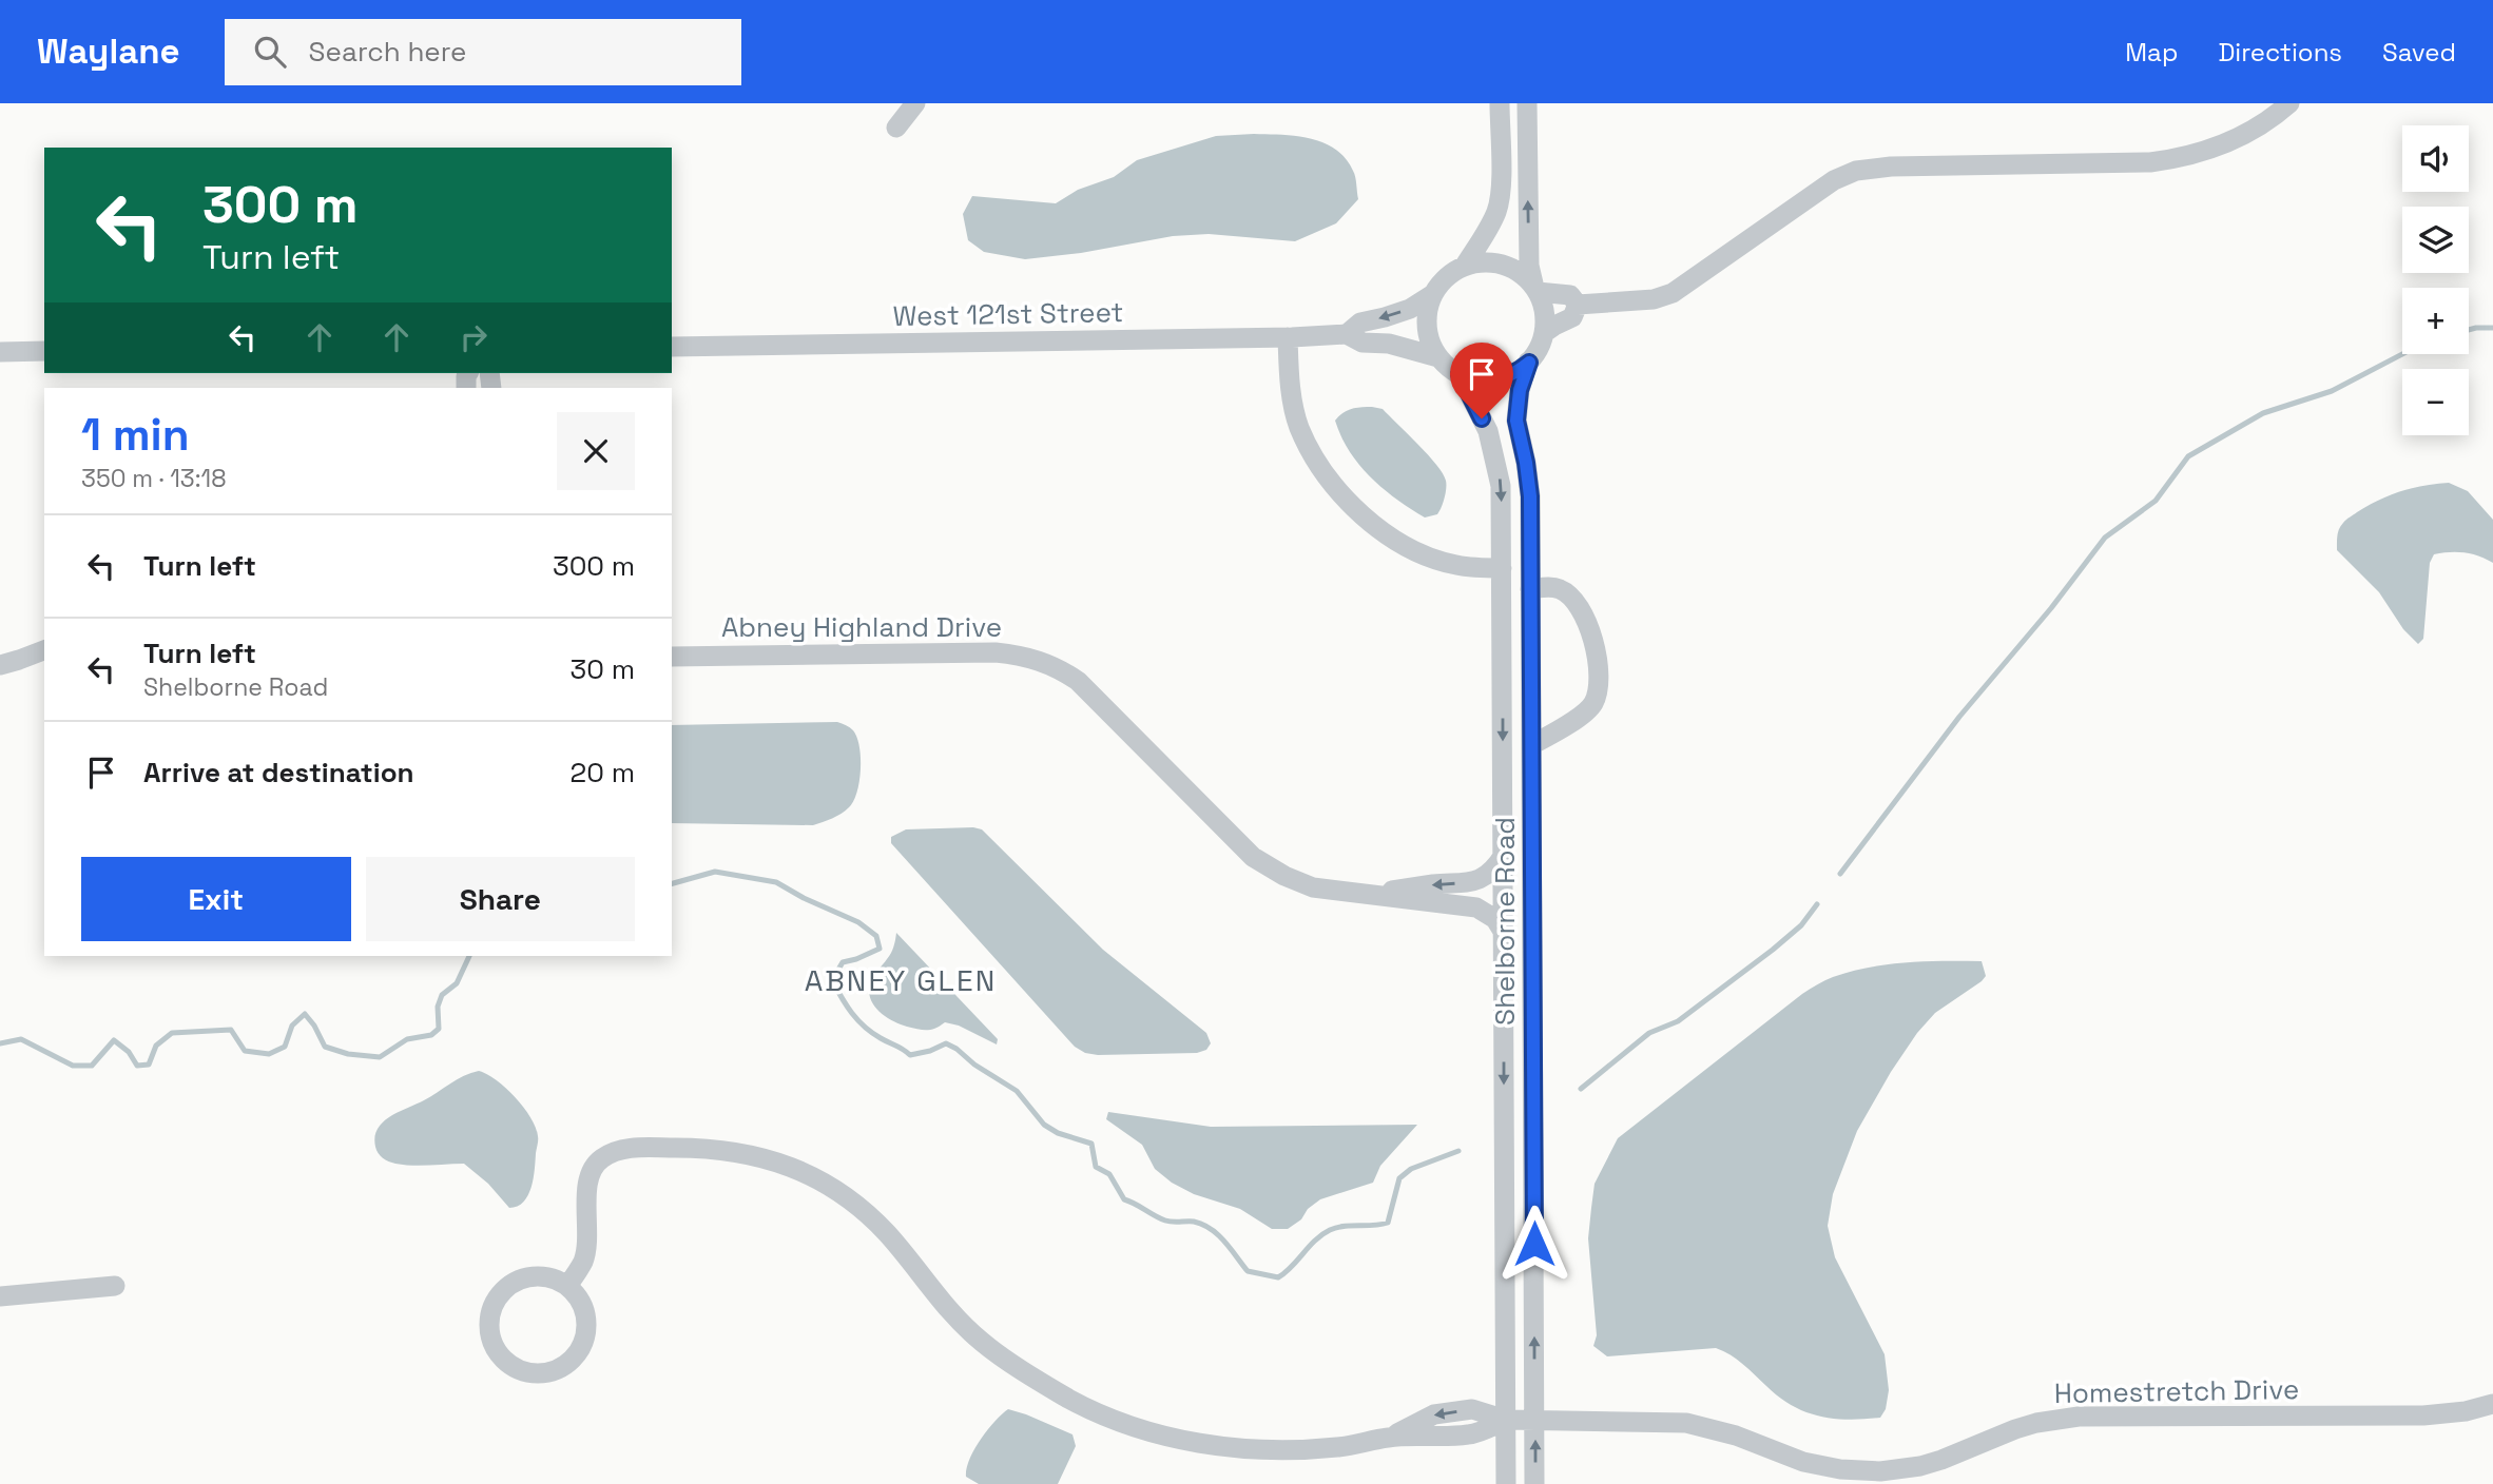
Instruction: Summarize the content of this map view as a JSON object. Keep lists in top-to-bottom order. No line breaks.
{"streets":{"street":["West 121st Street","Abney Highland Drive","Shelborne Road","Homestretch Drive"]},"crossings":[["West 121st Street","Shelborne Road"],["Abney Highland Drive","Shelborne Road"],["Shelborne Road","Homestretch Drive"]],"districts":["ABNEY GLEN"],"page":{"header":"Waylane","search":"Search here","nav":["Map","Directions","Saved"],"map_buttons":["+","−"],"turn":["300 m","Turn left"],"heading":["1 min","350 m · 13:18"],"list":[{"name":"Turn left","value":"300 m"},{"name":"Turn left","note":"Shelborne Road","value":"30 m"},{"name":"Arrive at destination","value":"20 m"}],"buttons":["Exit","Share"]}}
